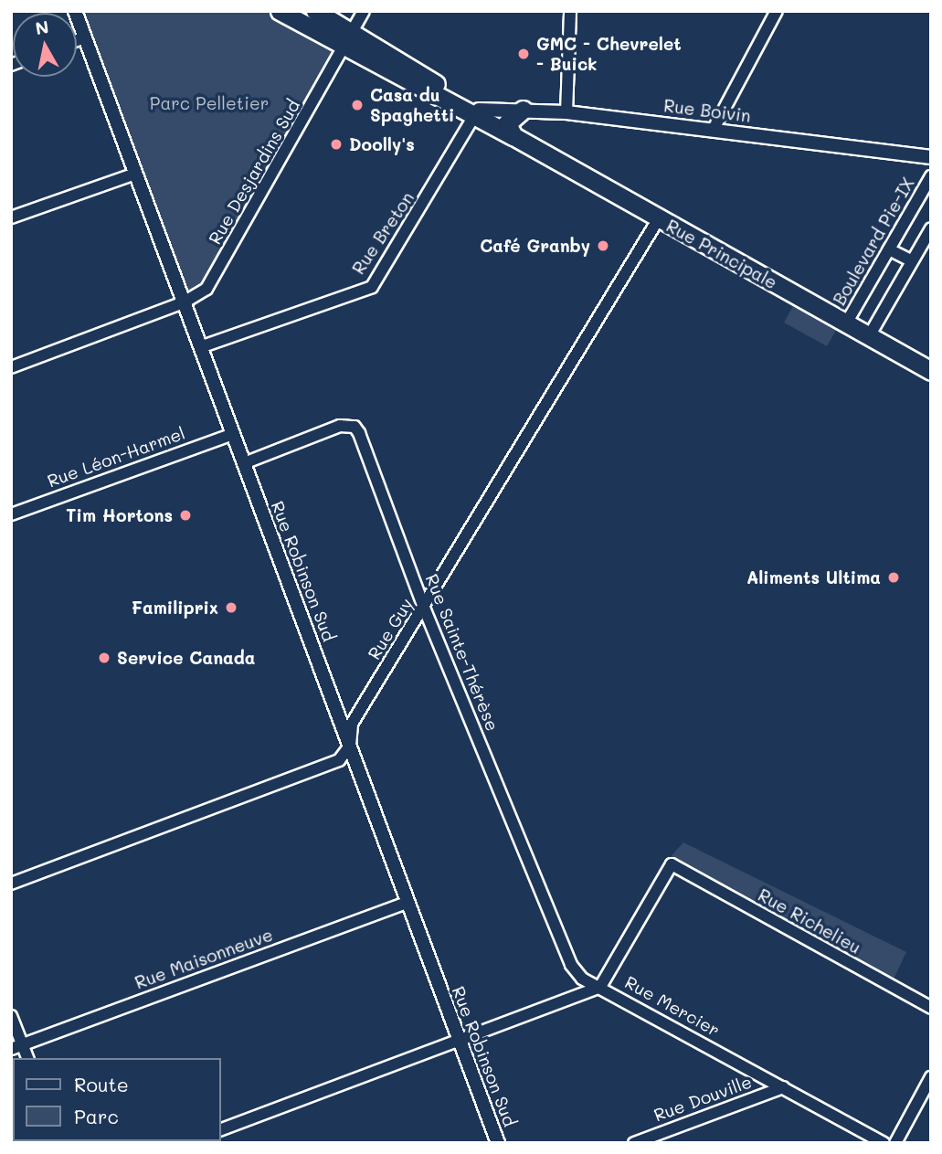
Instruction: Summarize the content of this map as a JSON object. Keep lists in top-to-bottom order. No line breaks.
{"streets":{"main road":["Rue Principale"],"street":["Rue Boivin","Rue Desjardins Sud","Rue Breton","Boulevard Pie-IX","Rue Léon-Harmel","Rue Robinson Sud","Rue Guy","Rue Sainte-Thérèse","Rue Richelieu","Rue Maisonneuve","Rue Mercier","Rue Douville"]},"crossings":[["Rue Boivin","Rue Breton"],["Rue Boivin","Rue Principale"],["Rue Desjardins Sud","Rue Principale"],["Rue Desjardins Sud","Rue Robinson Sud"],["Rue Breton","Rue Principale"],["Rue Breton","Rue Robinson Sud"],["Boulevard Pie-IX","Rue Principale"],["Rue Principale","Rue Guy"],["Rue Léon-Harmel","Rue Robinson Sud"],["Rue Robinson Sud","Rue Guy"],["Rue Robinson Sud","Rue Sainte-Thérèse"],["Rue Robinson Sud","Rue Maisonneuve"],["Rue Robinson Sud","Rue Mercier"],["Rue Guy","Rue Sainte-Thérèse"],["Rue Sainte-Thérèse","Rue Richelieu"],["Rue Sainte-Thérèse","Rue Mercier"],["Rue Richelieu","Rue Mercier"],["Rue Mercier","Rue Douville"]],"parks":["Parc Pelletier"],"places":["GMC - Chevrelet - Buick","Casa du Spaghetti","Doolly's","Café Granby","Tim Hortons","Aliments Ultima","Familiprix","Service Canada"],"legend":["Route","Parc"],"north":"top"}
